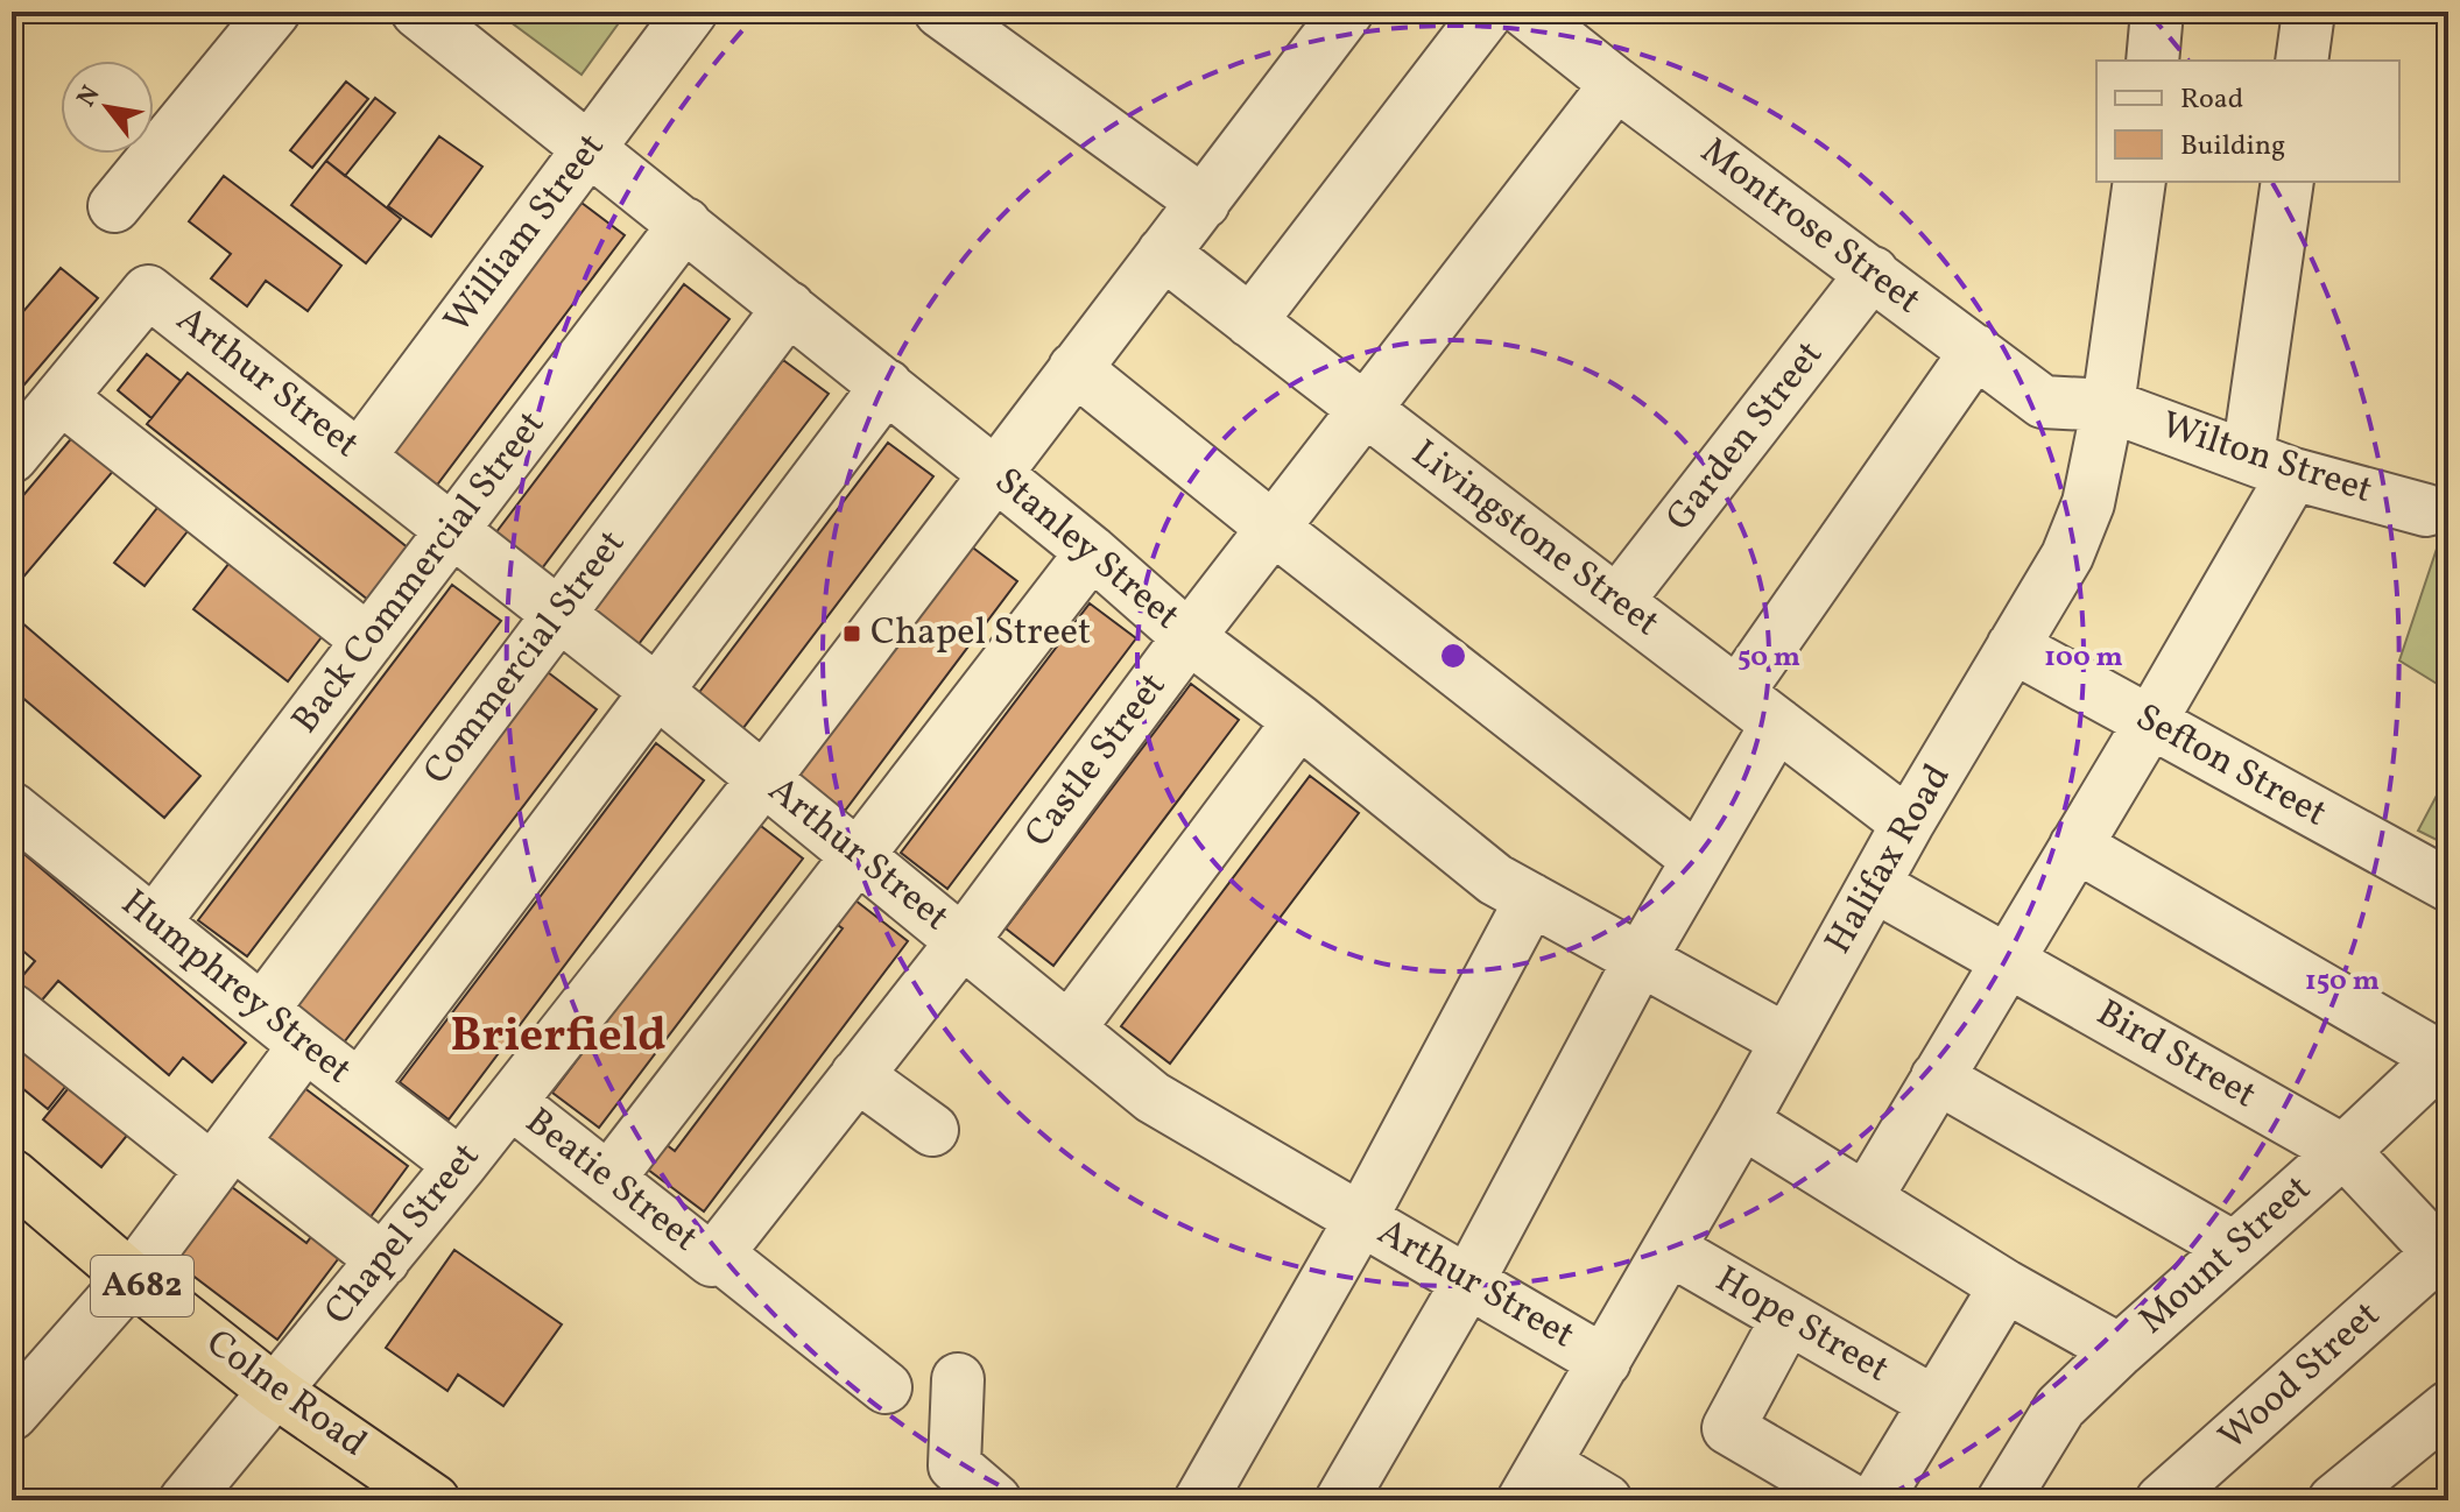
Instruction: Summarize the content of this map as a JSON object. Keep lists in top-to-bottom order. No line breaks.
{"streets":{"highway":["A682","Colne Road"],"street":["Montrose Street","William Street","Arthur Street","Garden Street","Wilton Street","Livingstone Street","Stanley Street","Back Commercial Street","Commercial Street","Castle Street","Sefton Street","Halifax Road","Humphrey Street","Bird Street","Beatie Street","Chapel Street","Mount Street","Hope Street","Wood Street"]},"crossings":[["Montrose Street","Garden Street"],["Montrose Street","Wilton Street"],["Montrose Street","Castle Street"],["Montrose Street","Halifax Road"],["William Street","Arthur Street"],["William Street","Stanley Street"],["Arthur Street","Back Commercial Street"],["Arthur Street","Commercial Street"],["Arthur Street","Castle Street"],["Arthur Street","Halifax Road"],["Arthur Street","Chapel Street"],["Garden Street","Livingstone Street"],["Wilton Street","Halifax Road"],["Livingstone Street","Castle Street"],["Livingstone Street","Halifax Road"],["Livingstone Street","Chapel Street"],["Stanley Street","Back Commercial Street"],["Stanley Street","Commercial Street"],["Stanley Street","Castle Street"],["Stanley Street","Halifax Road"],["Stanley Street","Chapel Street"],["Back Commercial Street","Humphrey Street"],["Commercial Street","Humphrey Street"],["Castle Street","Beatie Street"],["Sefton Street","Halifax Road"],["Halifax Road","Bird Street"],["Halifax Road","Mount Street"],["Halifax Road","Hope Street"],["Humphrey Street","Chapel Street"],["Bird Street","Mount Street"],["Bird Street","Wood Street"],["Beatie Street","Chapel Street"],["Chapel Street","Colne Road"]],"districts":["Brierfield"],"places":{"transit":["Chapel Street"]},"legend":["Road","Building"],"north":"top left","rings":["50 m","100 m","150 m"]}
